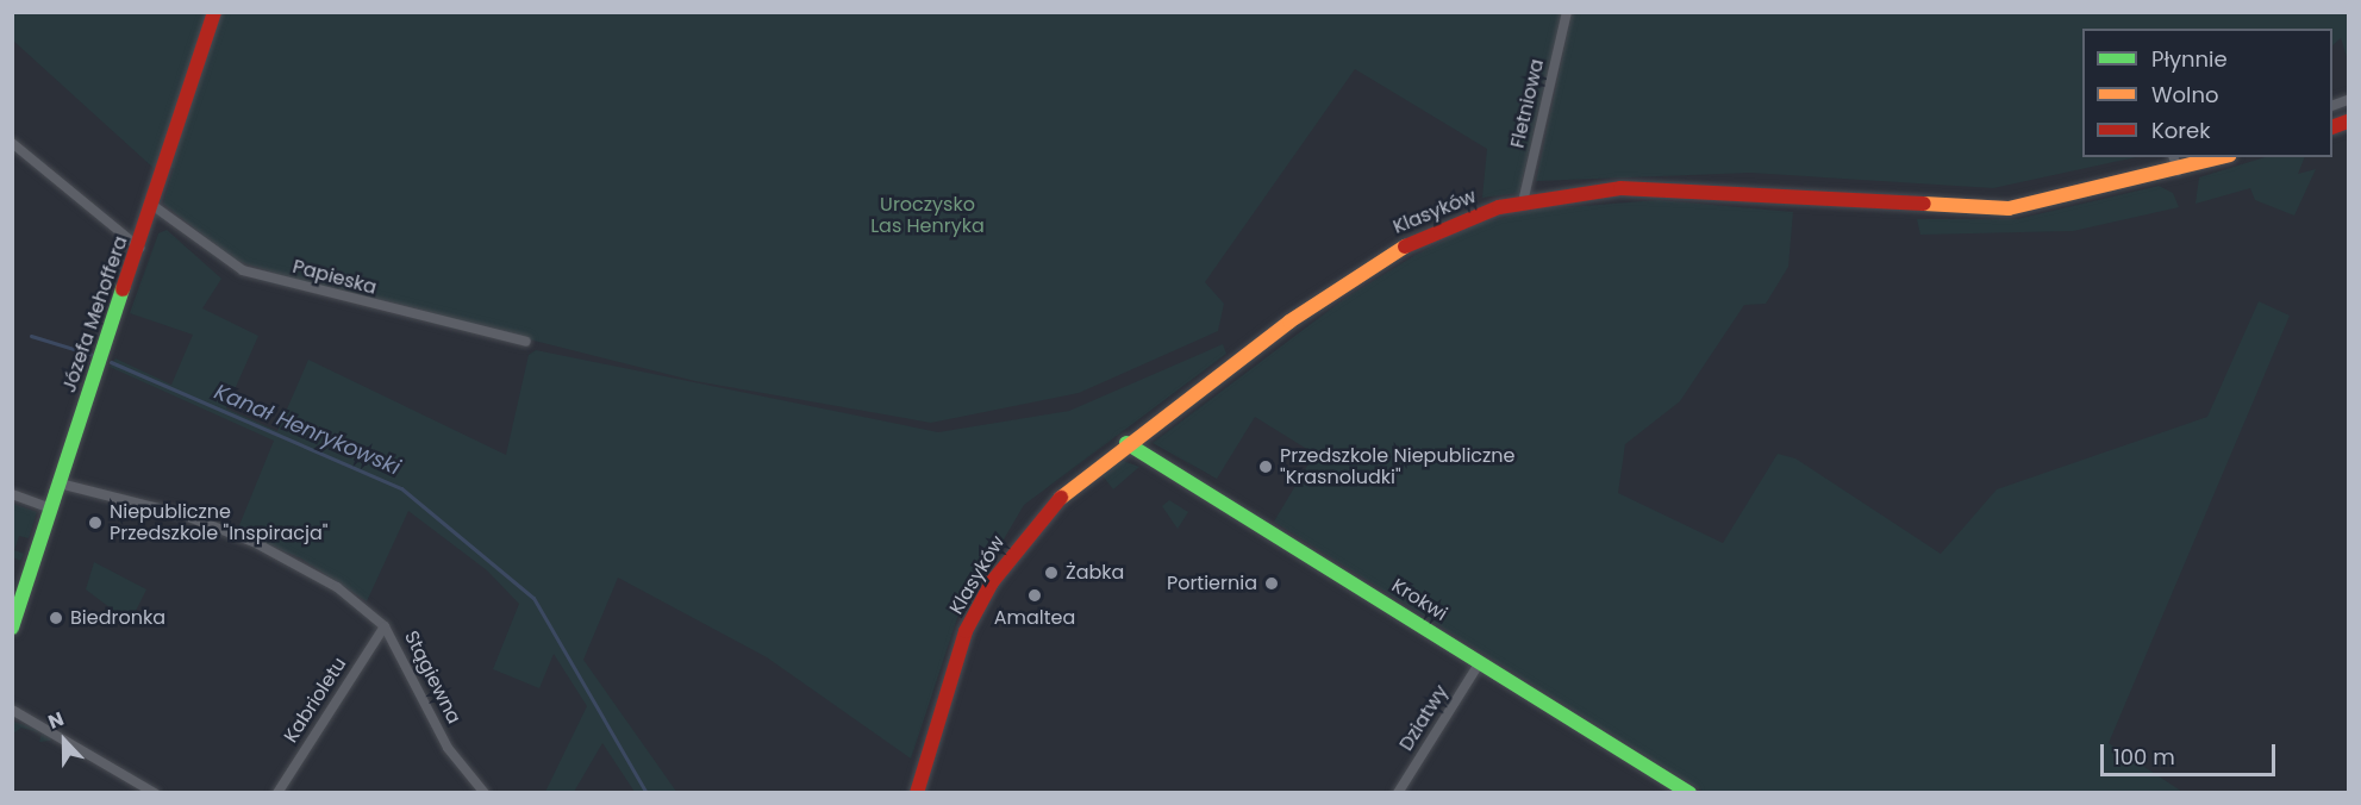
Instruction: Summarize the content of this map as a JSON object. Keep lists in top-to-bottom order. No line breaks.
{"streets":{"street":["Fletniowa","Klasyków","Papieska","Józefa Mehoffera","Krokwi","Stągiewna","Kabrioletu","Dziatwy"]},"crossings":[["Fletniowa","Klasyków"],["Klasyków","Krokwi"],["Papieska","Józefa Mehoffera"],["Józefa Mehoffera","Stągiewna"],["Krokwi","Dziatwy"],["Stągiewna","Kabrioletu"]],"water":["Kanał Henrykowski"],"parks":["Uroczysko Las Henryka"],"places":["Przedszkole Niepubliczne \"Krasnoludki\"","Niepubliczne Przedszkole \"Inspiracja\"","Żabka","Portiernia","Amaltea","Biedronka"],"legend":["Płynnie","Wolno","Korek"],"scale_bar":"100 m","north":"top"}
